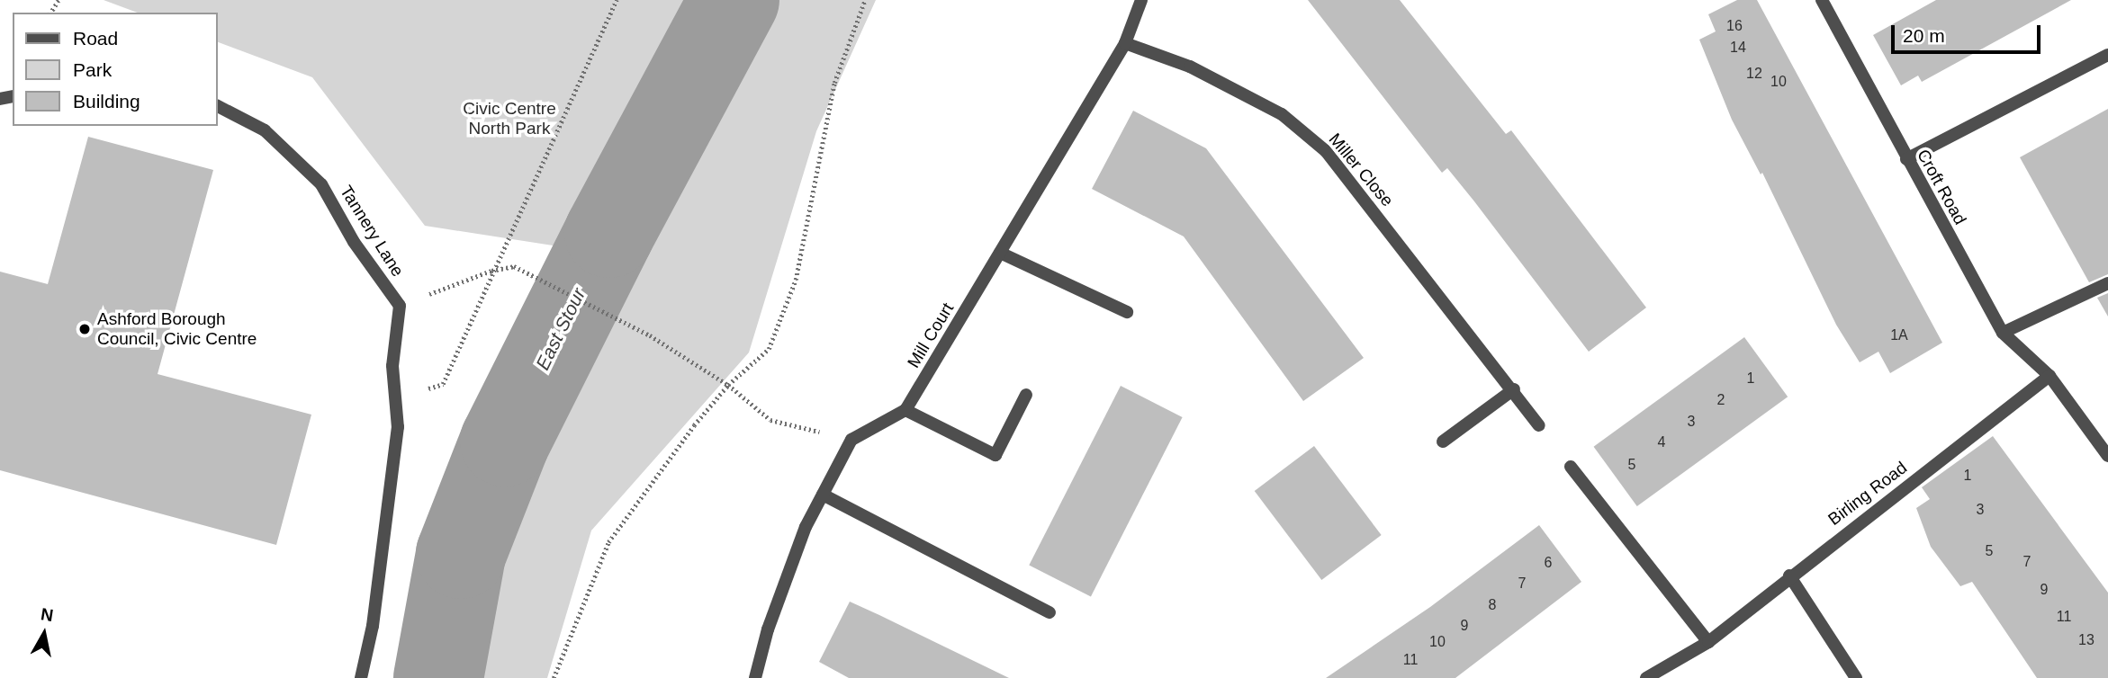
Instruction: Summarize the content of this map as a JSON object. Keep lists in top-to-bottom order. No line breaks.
{"streets":{"street":["Miller Close","Croft Road","Tannery Lane","Mill Court","Birling Road"]},"crossings":[["Miller Close","Mill Court"],["Croft Road","Birling Road"]],"water":["East Stour"],"parks":["Civic Centre North Park"],"places":["Ashford Borough Council, Civic Centre"],"house_numbers":["16","14","12","10","1A","1","2","3","4","5","1","3","5","7","6","7","9","8","11","9","13","10","11"],"legend":["Road","Park","Building"],"scale_bar":"20 m","north":"top"}
